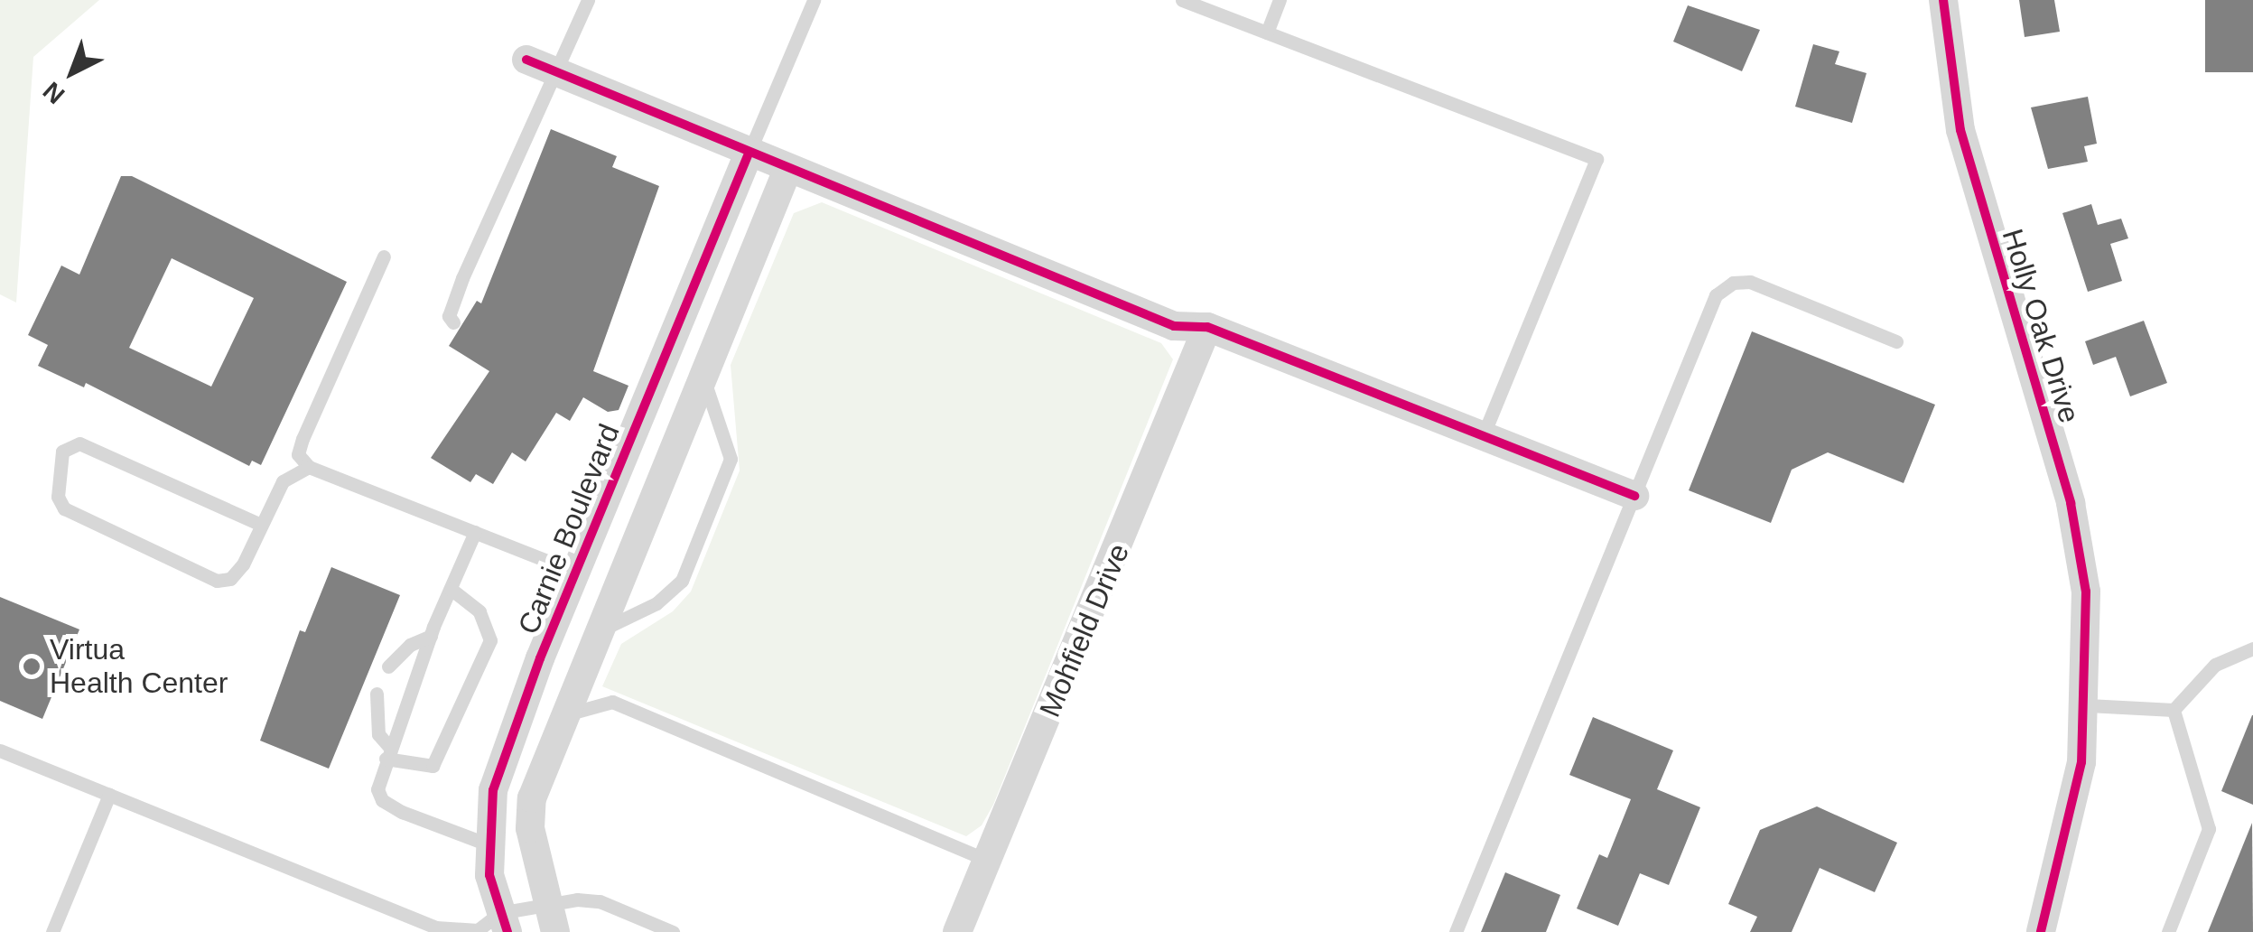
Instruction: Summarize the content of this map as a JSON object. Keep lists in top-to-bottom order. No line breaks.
{"streets":{"street":["Holly Oak Drive","Carnie Boulevard","Mohfield Drive"]},"places":["Virtua Health Center"],"north":"bottom left"}
